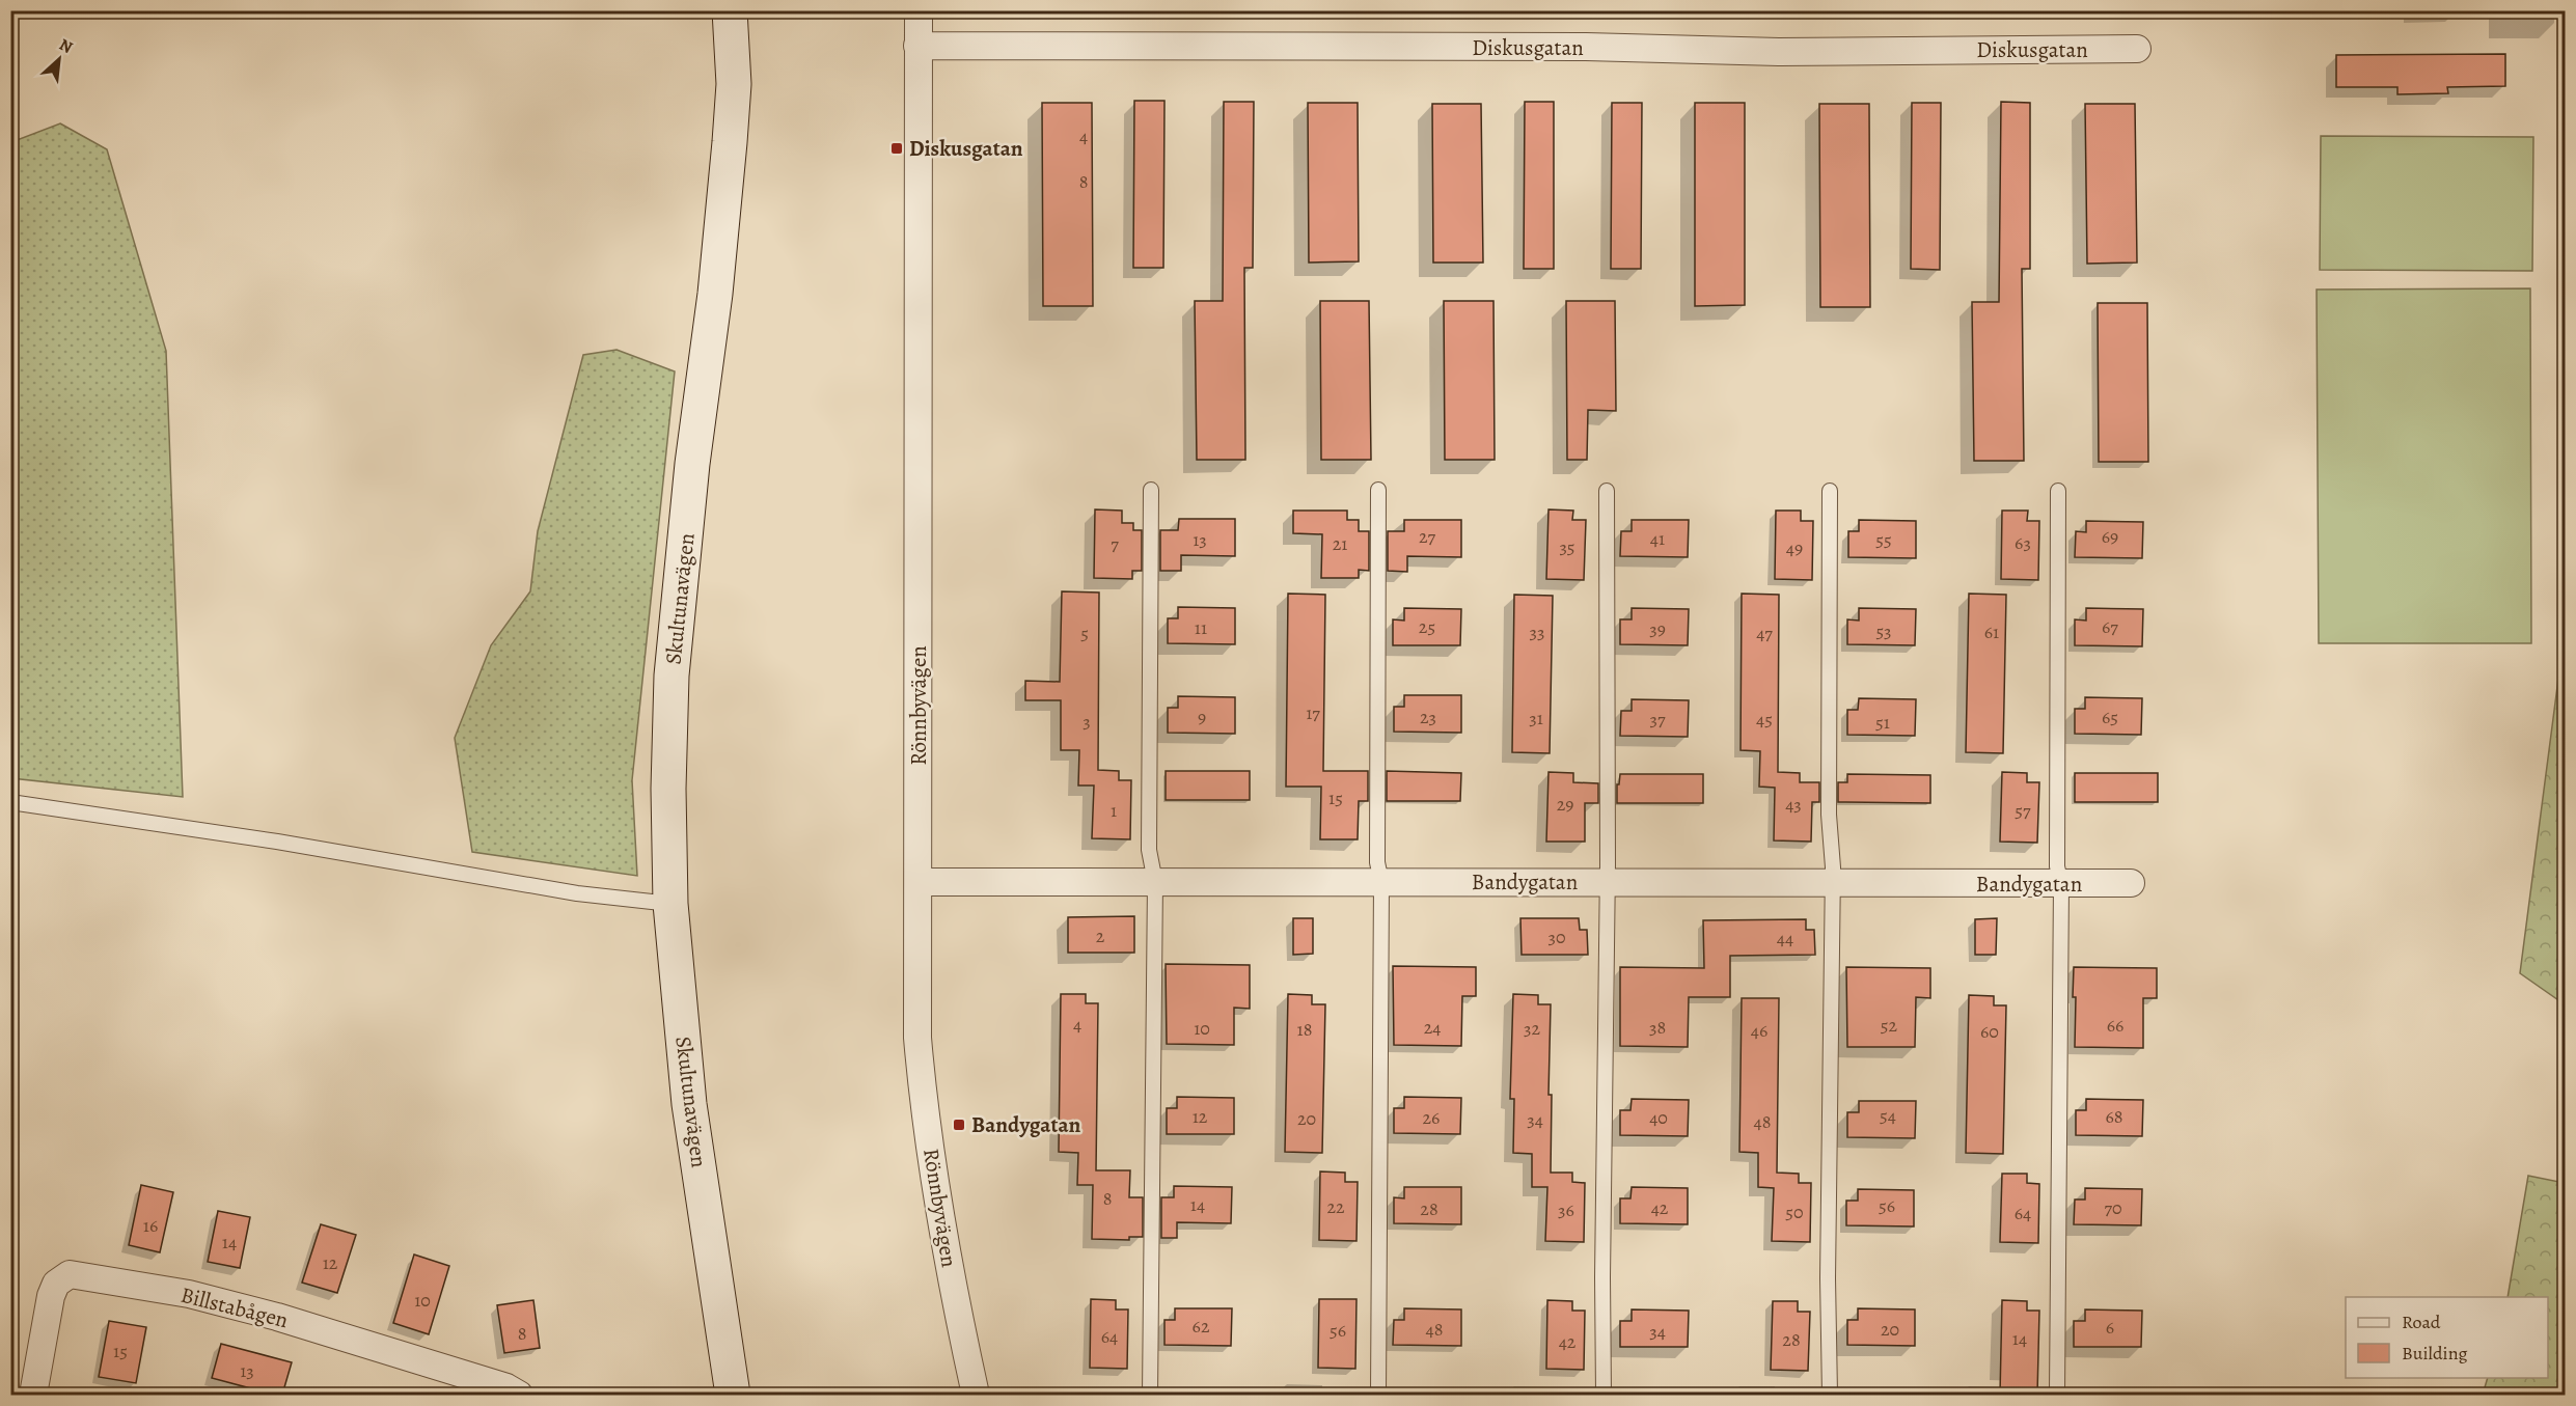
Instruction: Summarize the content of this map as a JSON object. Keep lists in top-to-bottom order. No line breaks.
{"streets":{"main road":["Skultunavägen"],"street":["Diskusgatan","Rönnbyvägen","Bandygatan","Billstabågen"]},"crossings":[["Diskusgatan","Rönnbyvägen"],["Rönnbyvägen","Bandygatan"]],"places":{"transit":["Diskusgatan","Bandygatan"]},"house_numbers":["4","8","27","69","41","13","55","63","7","21","35","49","25","67","11","39","53","33","61","5","47","17","9","23","65","31","37","45","3","51","15","29","43","1","57","2","30","44","4","52","66","24","38","10","32","18","46","60","54","12","68","26","40","20","34","48","8","14","56","22","42","70","28","36","50","64","16","14","12","10","62","6","48","20","56","34","8","64","14","28","42","15","13"],"legend":["Road","Building"],"north":"top right"}
